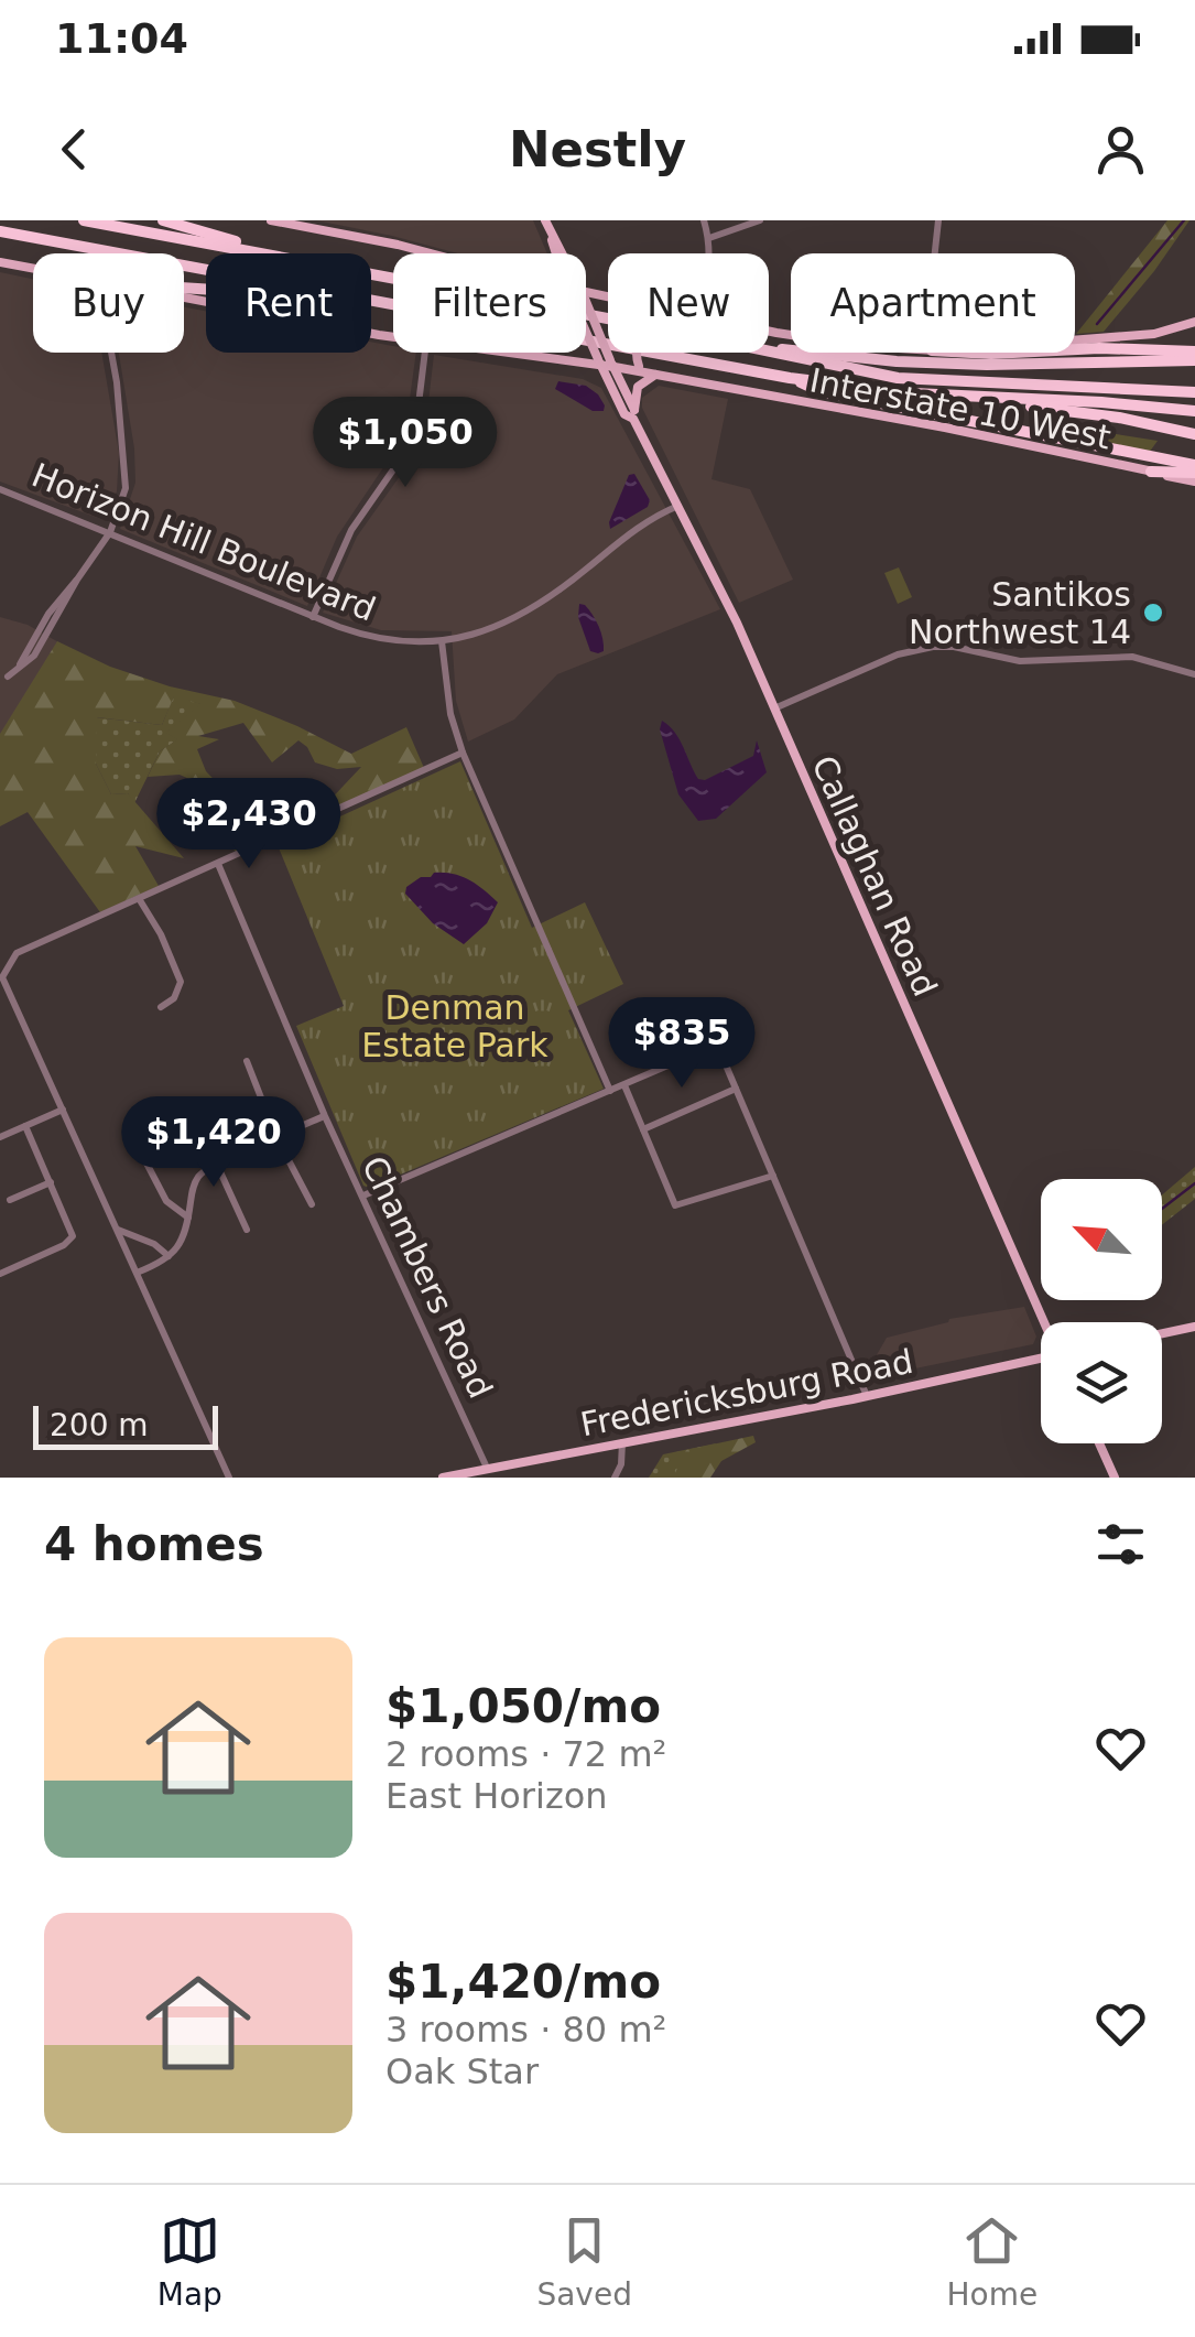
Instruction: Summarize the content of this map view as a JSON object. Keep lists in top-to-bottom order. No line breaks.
{"streets":{"main road":["Interstate 10 West","Callaghan Road","Fredericksburg Road"],"street":["Horizon Hill Boulevard","Chambers Road"]},"crossings":[["Interstate 10 West","Callaghan Road"],["Horizon Hill Boulevard","Callaghan Road"],["Chambers Road","Fredericksburg Road"]],"parks":["Denman Estate Park"],"places":["Santikos Northwest 14"],"scale_bar":"200 m","north":"top left","page":{"status":"11:04","header":"Nestly","chip":["Buy","Rent","Filters","New","Apartment"],"price":["$1,050","$2,430","$835","$1,420"],"scale":"200 m","heading":"4 homes","list":[{"name":"$1,050/mo","note":"2 rooms · 72 m² · East Horizon"},{"name":"$1,420/mo","note":"3 rooms · 80 m² · Oak Star"}],"tabs":["Map","Saved","Home"]}}
